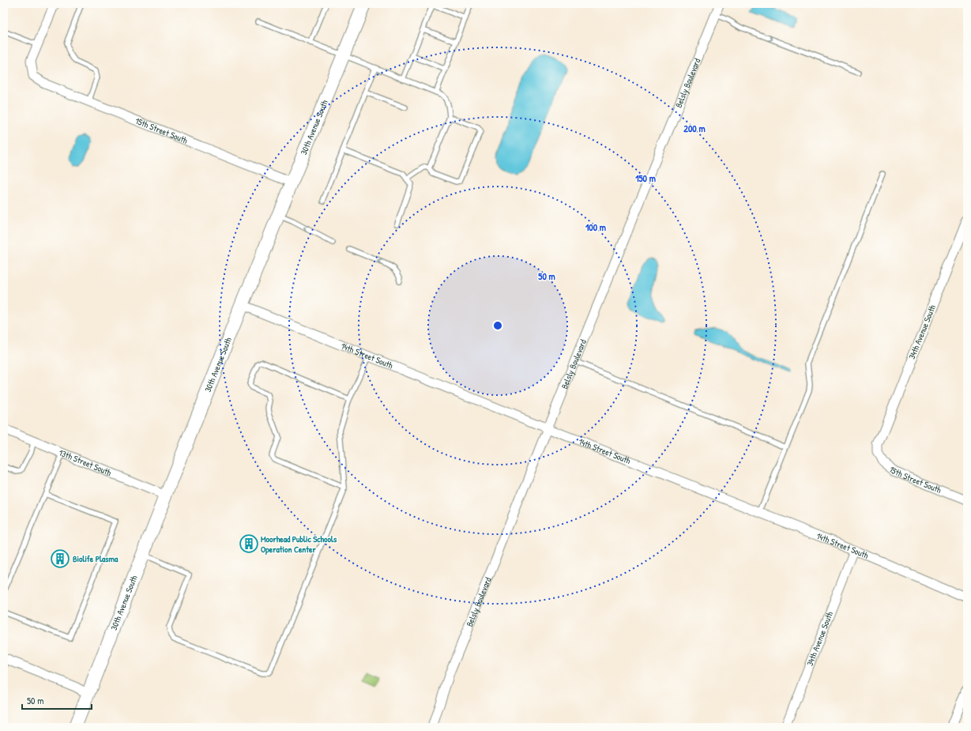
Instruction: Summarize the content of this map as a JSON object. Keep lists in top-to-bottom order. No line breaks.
{"streets":{"street":["Belsly Boulevard","30th Avenue South","15th Street South","34th Avenue South","14th Street South","13th Street South"]},"crossings":[["Belsly Boulevard","14th Street South"],["30th Avenue South","15th Street South"],["30th Avenue South","14th Street South"],["30th Avenue South","13th Street South"],["15th Street South","34th Avenue South"],["34th Avenue South","14th Street South"]],"places":{"building":["Moorhead Public Schools Operation Center","Biolife Plasma"]},"scale_bar":"50 m","rings":["200 m","150 m","100 m","50 m"]}
